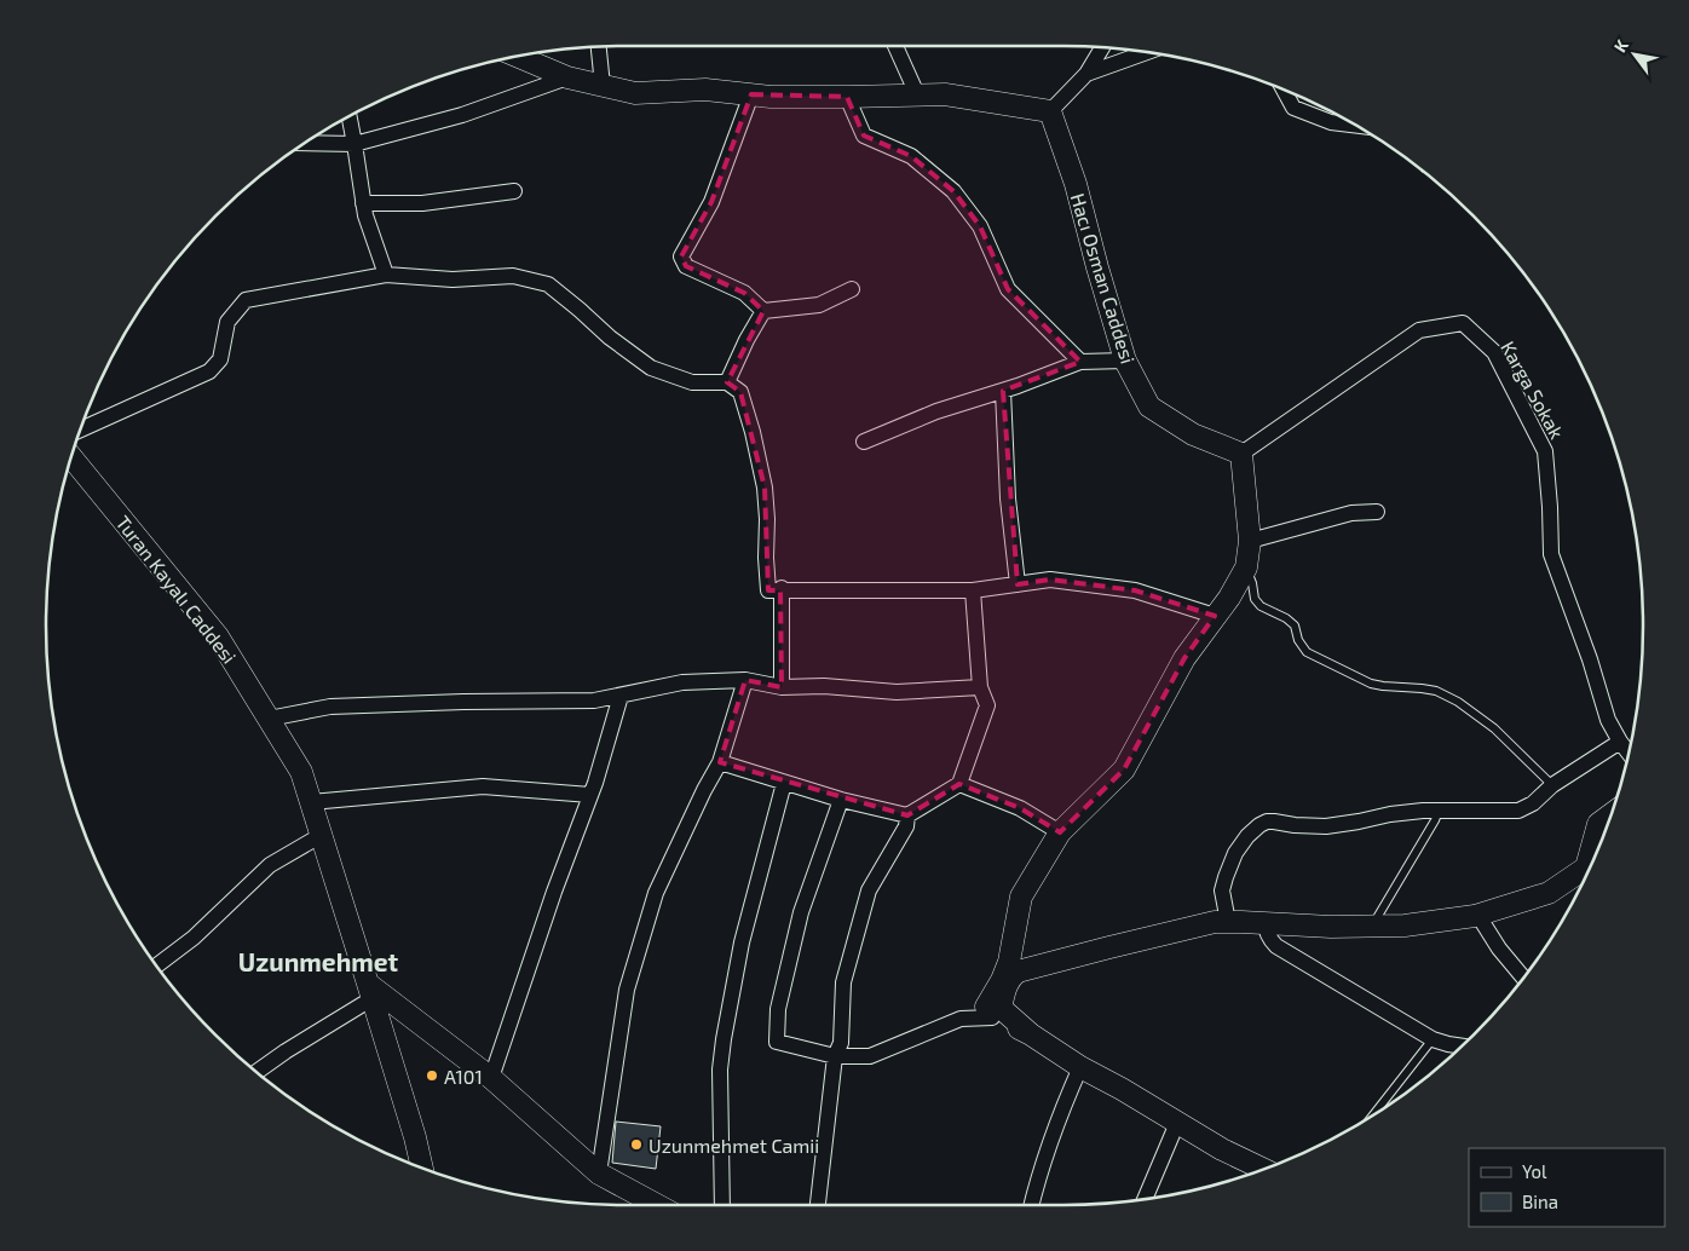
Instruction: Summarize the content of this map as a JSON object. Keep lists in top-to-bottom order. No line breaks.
{"streets":{"street":["Hacı Osman Caddesi","Karga Sokak","Turan Kayalı Caddesi"]},"crossings":[["Hacı Osman Caddesi","Karga Sokak"]],"districts":["Uzunmehmet"],"places":["A101","Uzunmehmet Camii"],"legend":["Yol","Bina"],"north":"top left"}
